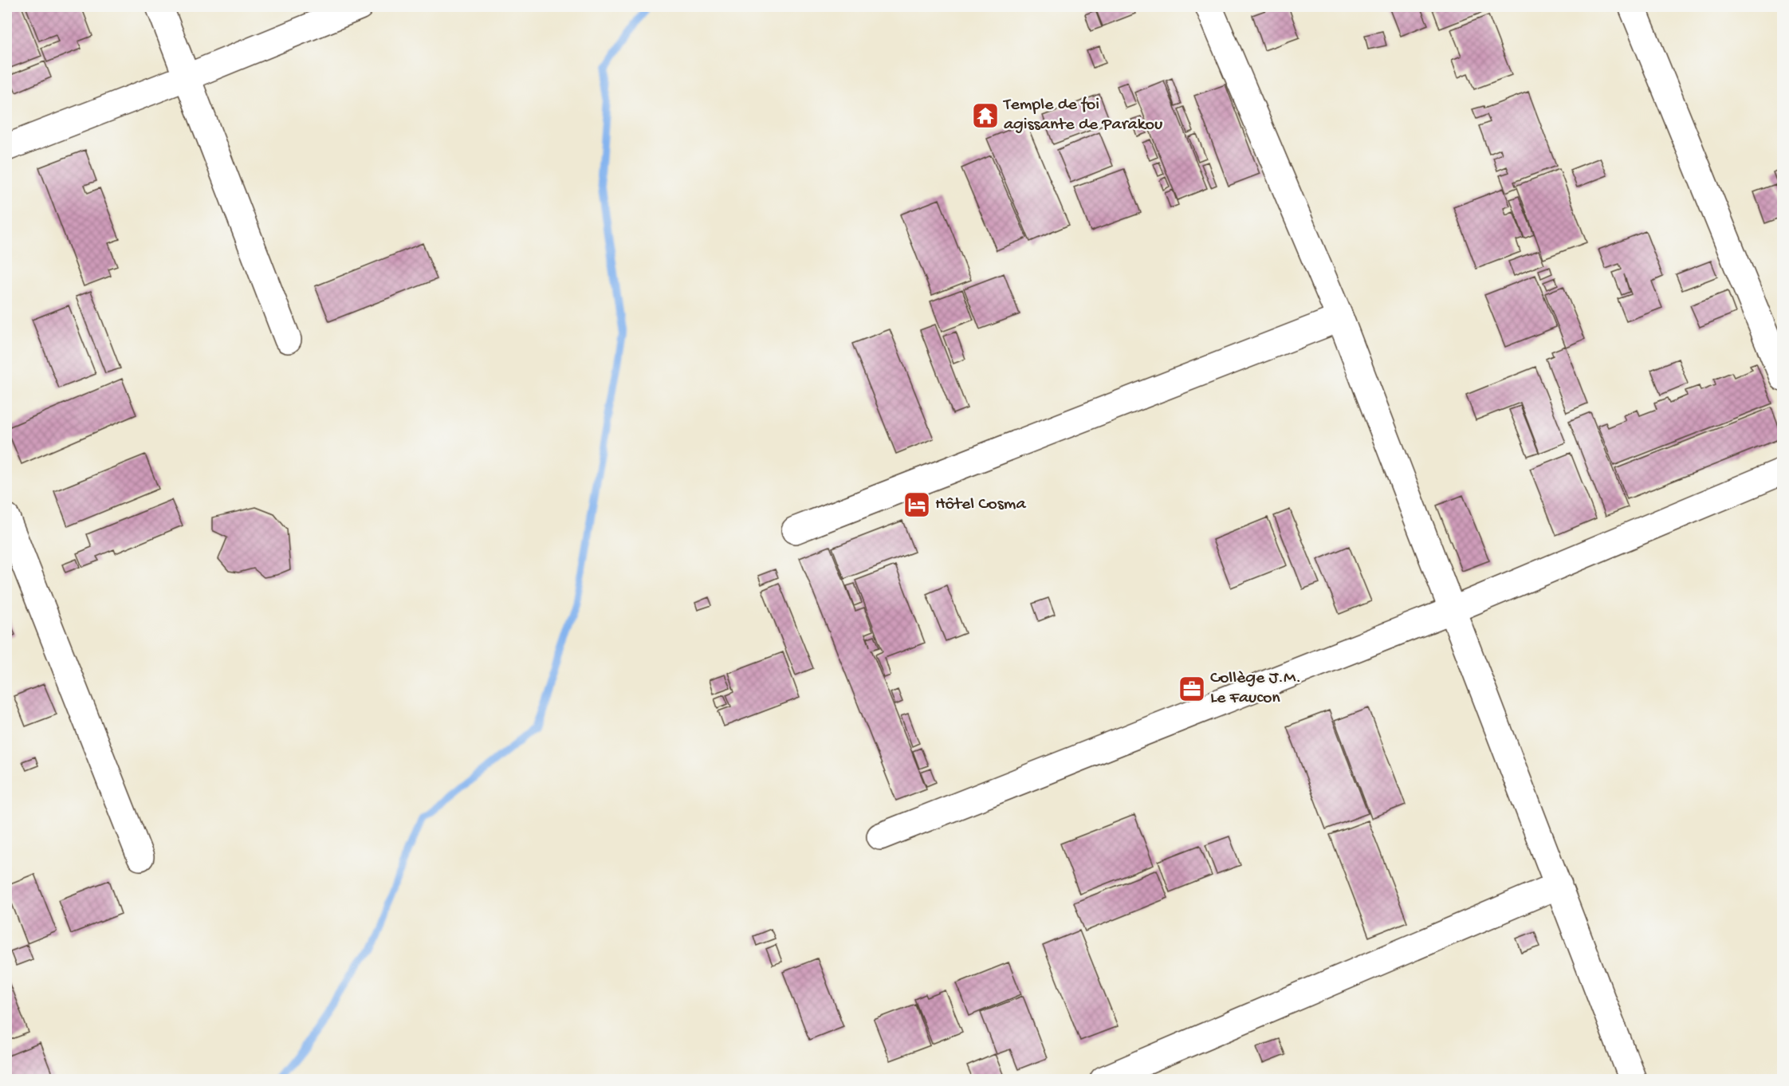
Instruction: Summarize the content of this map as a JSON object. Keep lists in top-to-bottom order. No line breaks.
{"places":{"temple":["Temple de foi agissante de Parakou"],"hotel":["Hôtel Cosma"],"office":["Collège J.M. Le Faucon"]}}
